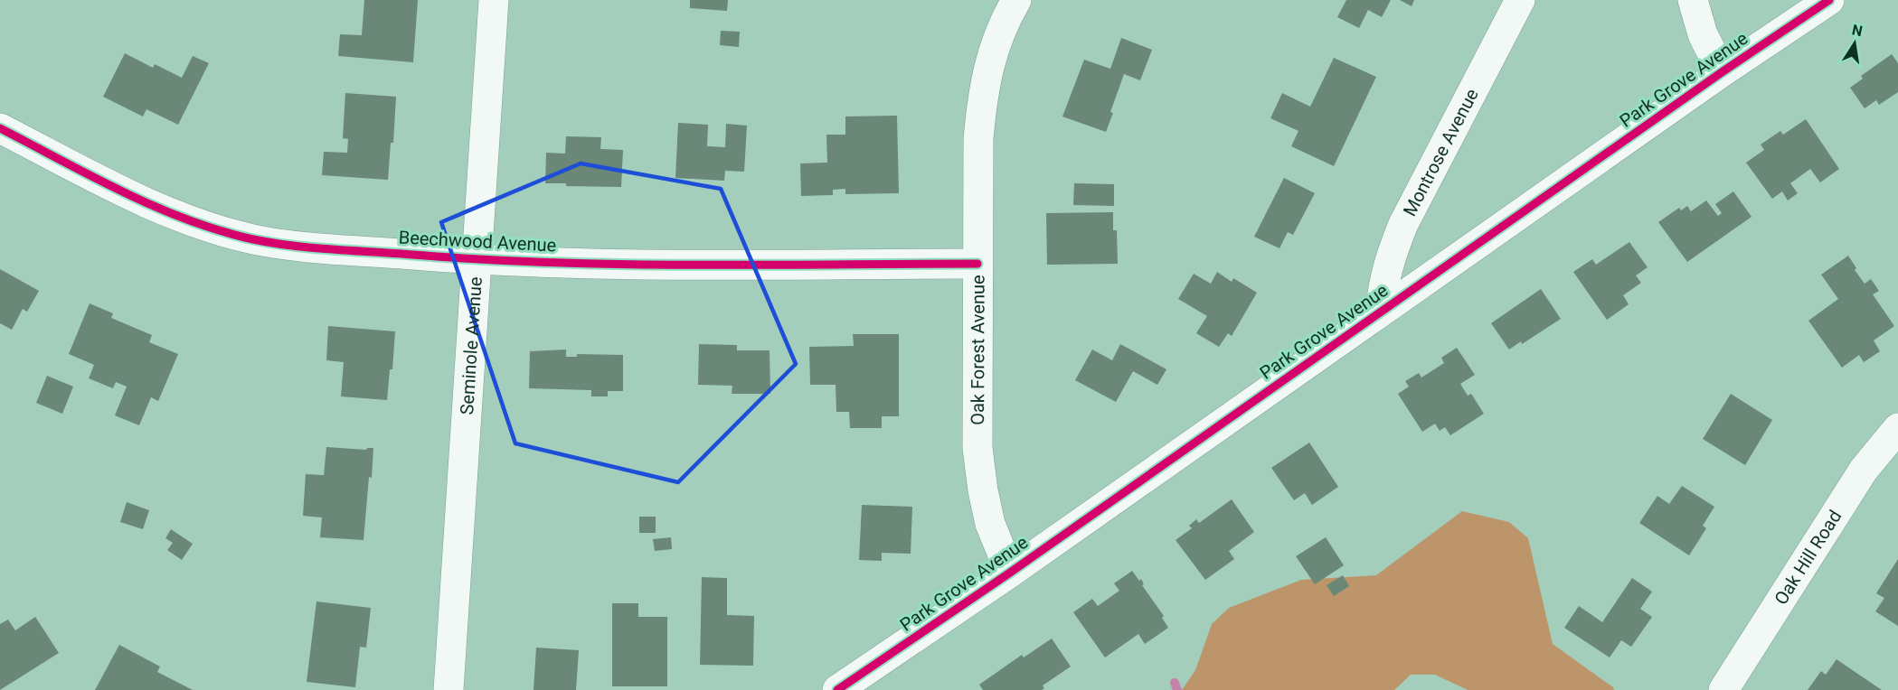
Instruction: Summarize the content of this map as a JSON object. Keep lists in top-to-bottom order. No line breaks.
{"streets":{"street":["Park Grove Avenue","Montrose Avenue","Beechwood Avenue","Seminole Avenue","Oak Forest Avenue","Oak Hill Road"]},"crossings":[["Park Grove Avenue","Montrose Avenue"],["Park Grove Avenue","Oak Forest Avenue"],["Beechwood Avenue","Seminole Avenue"],["Beechwood Avenue","Oak Forest Avenue"]],"north":"top"}
